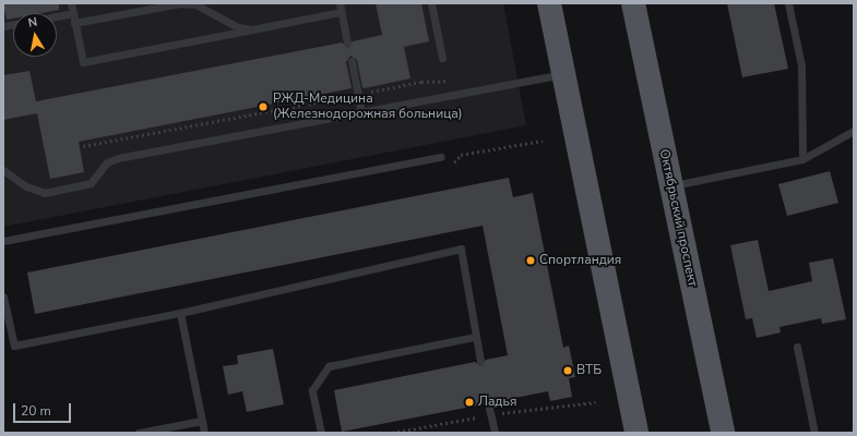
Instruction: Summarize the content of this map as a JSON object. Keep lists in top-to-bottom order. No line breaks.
{"streets":{"main road":["Октябрьский проспект"]},"places":["РЖД-Медицина (Железнодорожная больница)","Спортландия","ВТБ","Ладья"],"scale_bar":"20 m","north":"top"}
